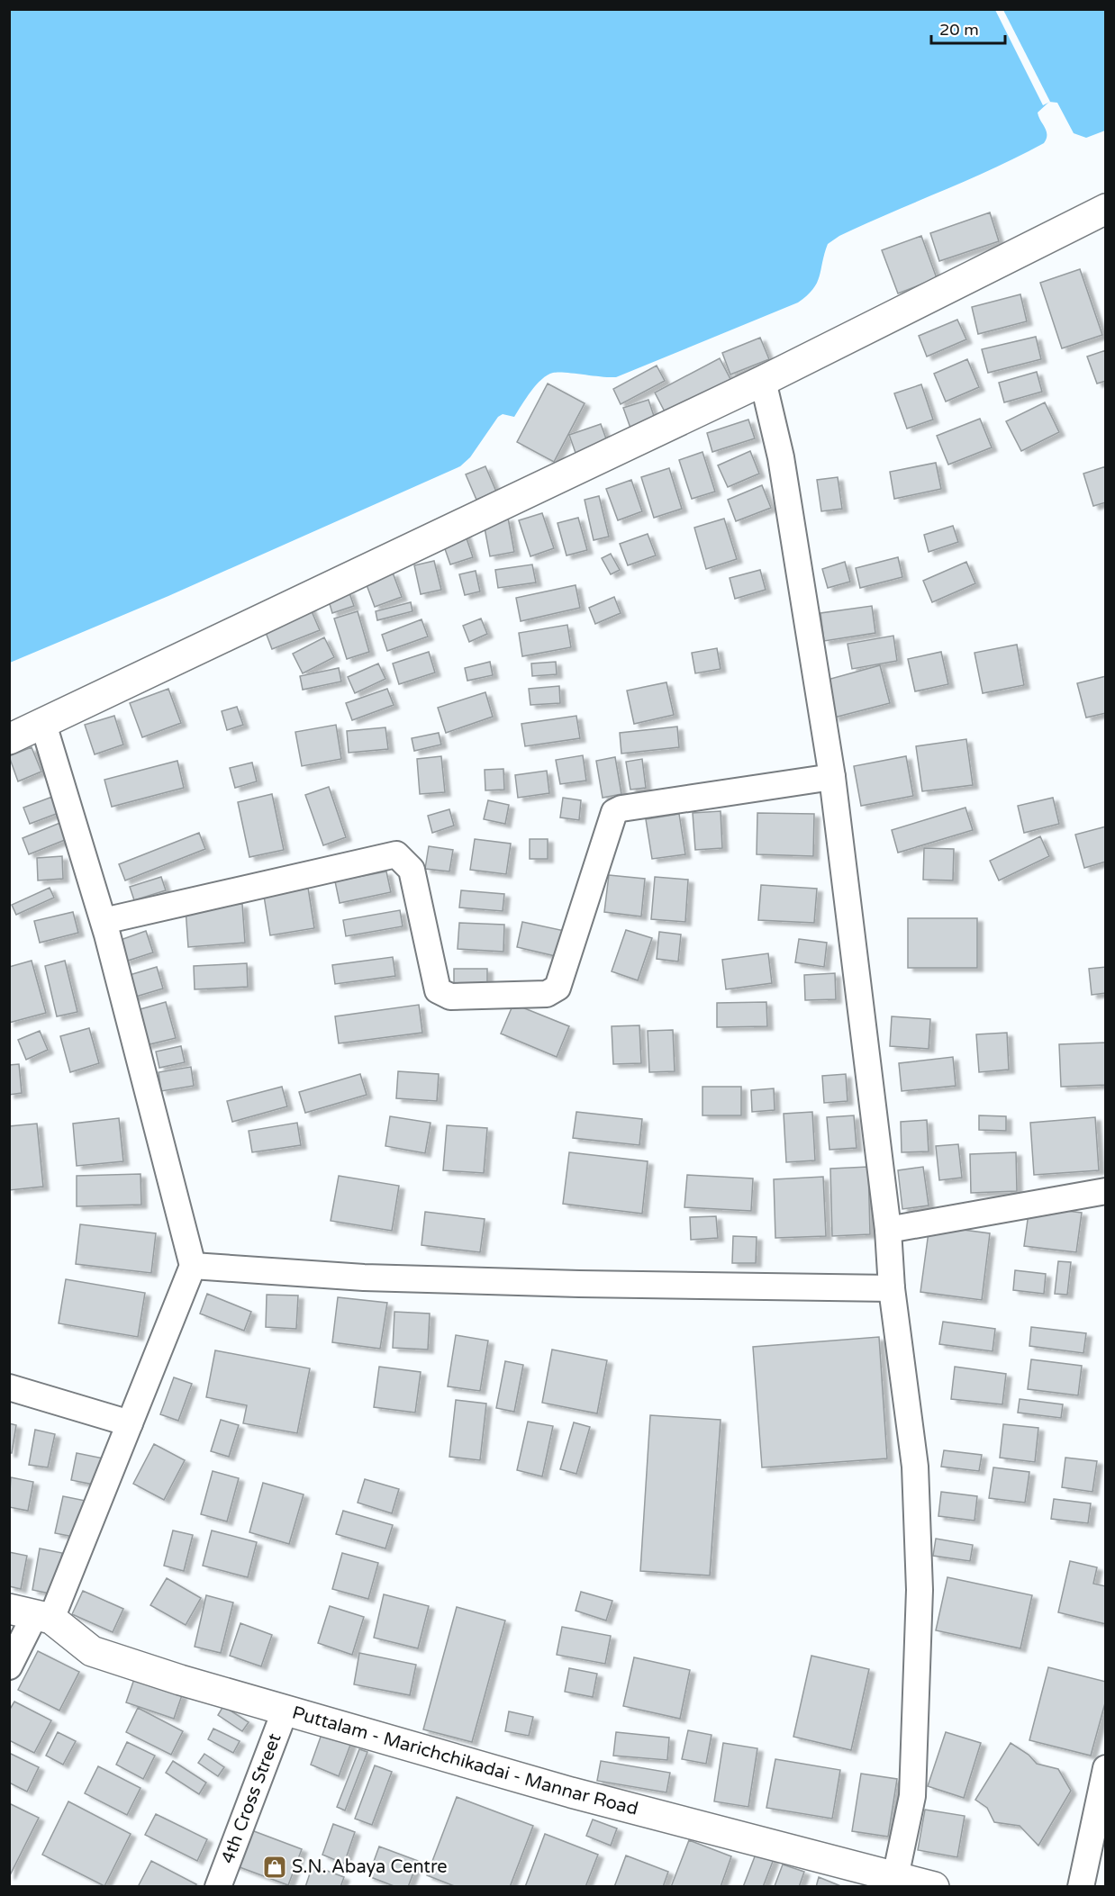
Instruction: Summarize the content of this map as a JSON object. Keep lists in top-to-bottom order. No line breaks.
{"streets":{"street":["Puttalam - Marichchikadai - Mannar Road","4th Cross Street"]},"crossings":[["Puttalam - Marichchikadai - Mannar Road","4th Cross Street"]],"places":{"shop":["S.N. Abaya Centre"]},"scale_bar":"20 m"}
